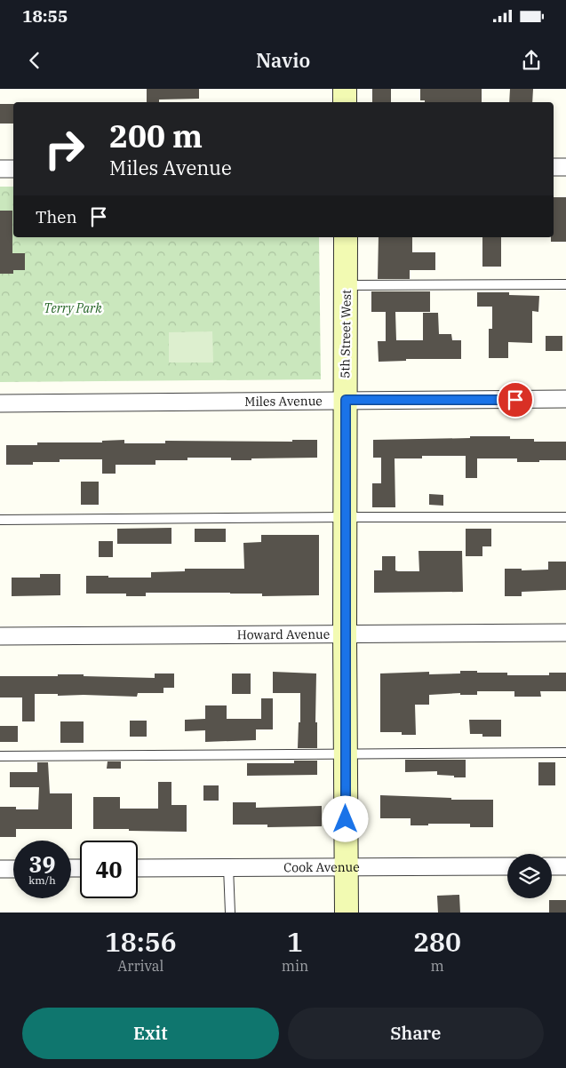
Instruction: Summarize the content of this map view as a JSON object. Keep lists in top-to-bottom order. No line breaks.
{"streets":{"street":["5th Street West","Miles Avenue","Howard Avenue","Cook Avenue"]},"crossings":[["5th Street West","Miles Avenue"],["5th Street West","Howard Avenue"],["5th Street West","Cook Avenue"]],"parks":["Terry Park"],"page":{"status":"18:55","header":"Navio","turn":["200 m","Miles Avenue"],"then":"Then","speed":"39 km/h","limit":"40","eta":["18:56","Arrival","1","min","280","m"],"buttons":["Exit","Share"]}}
